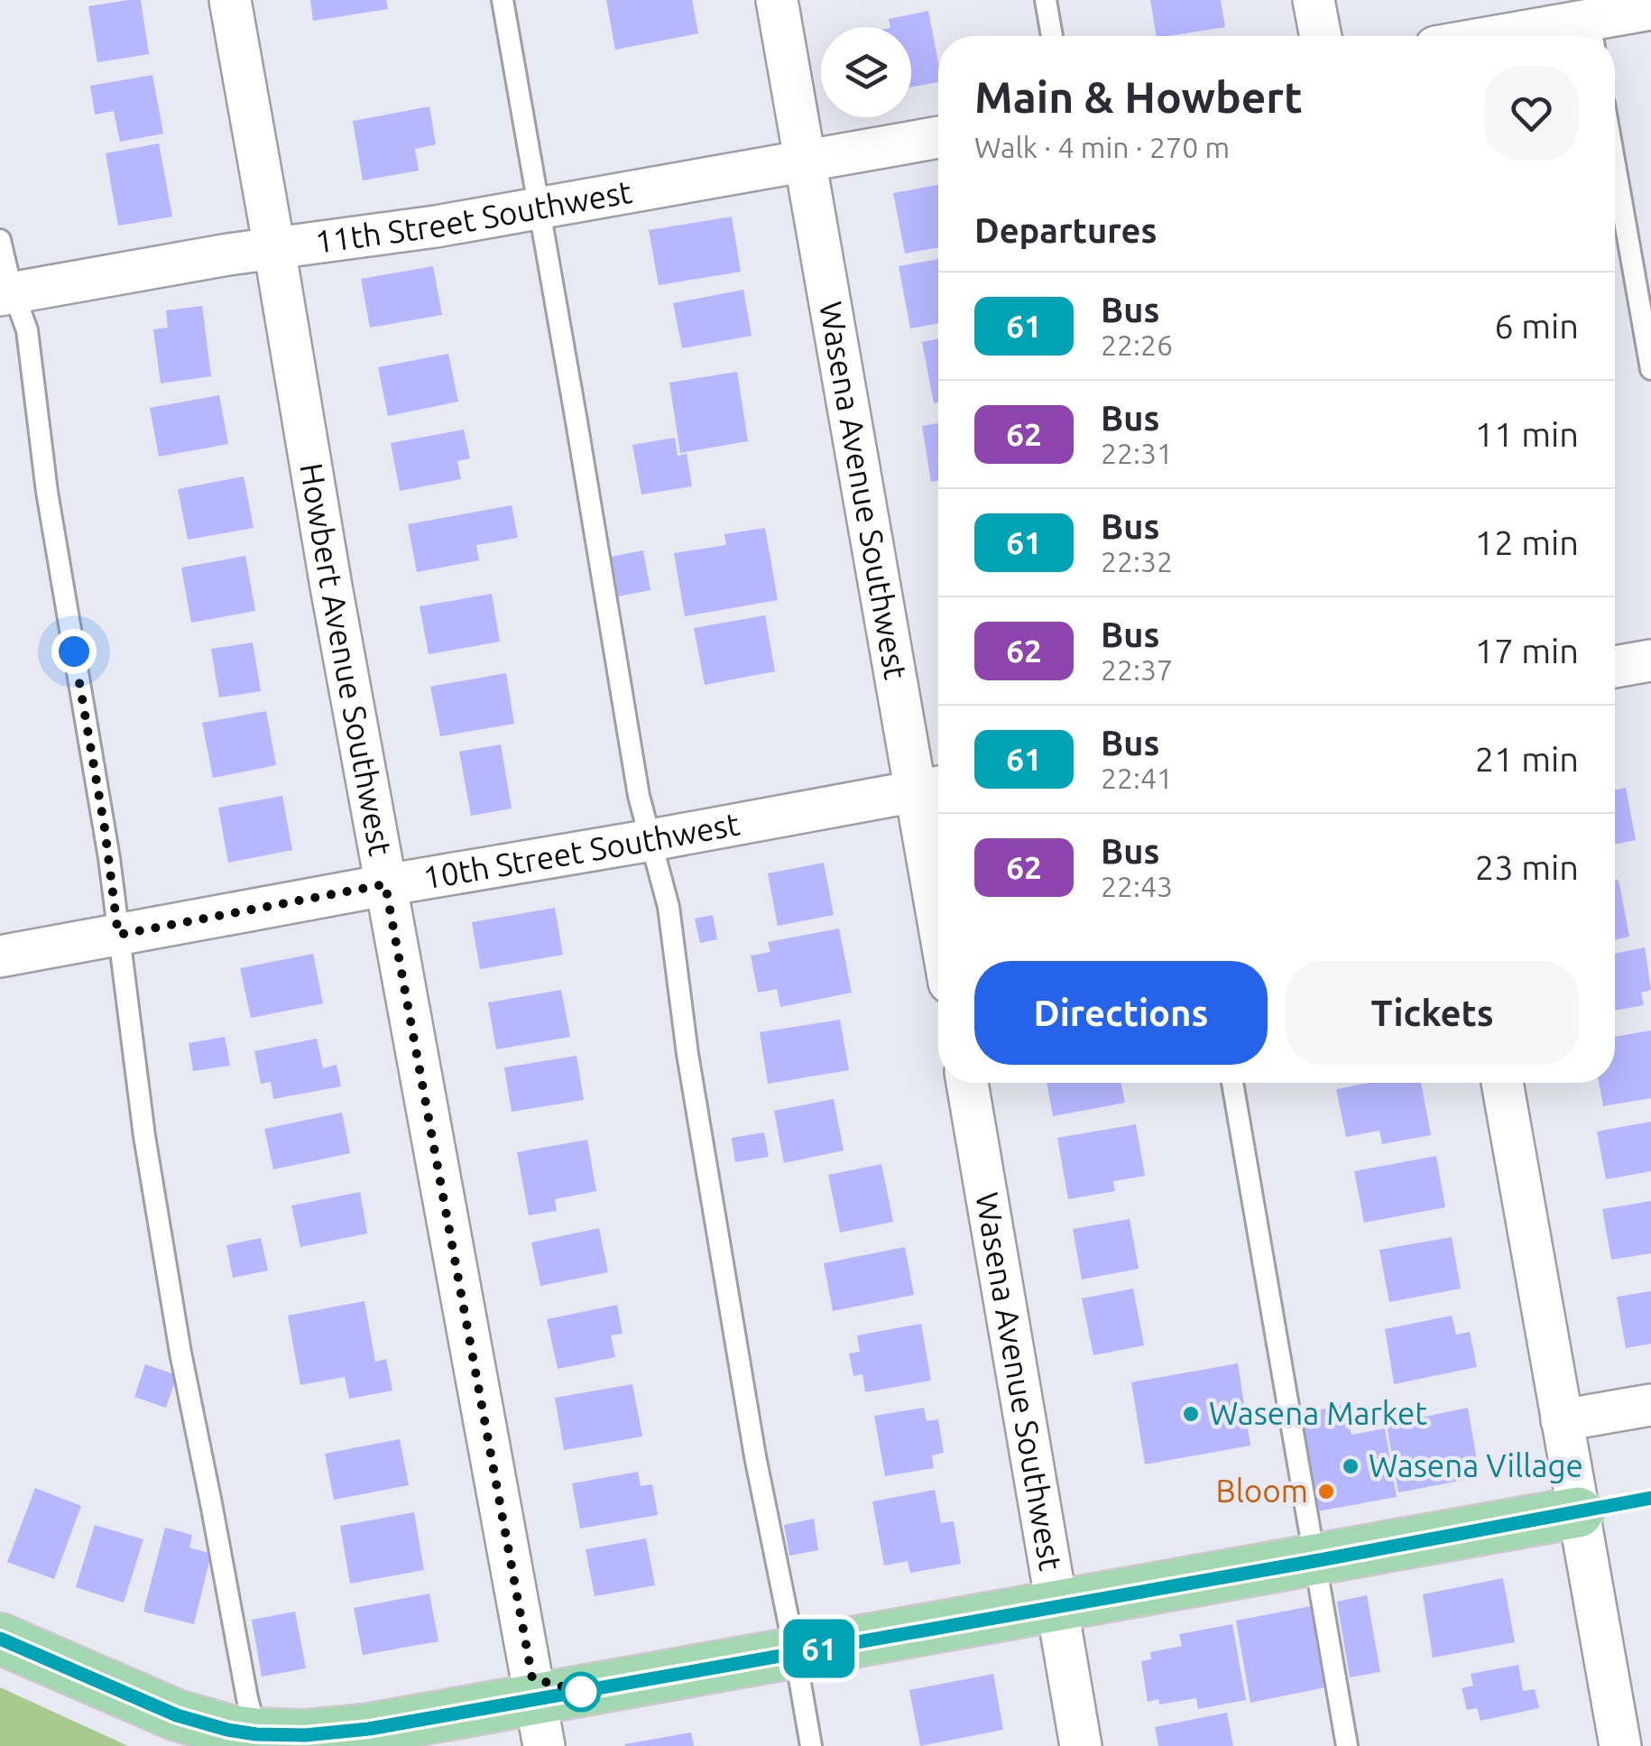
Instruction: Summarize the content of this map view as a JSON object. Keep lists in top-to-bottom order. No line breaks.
{"streets":{"street":["11th Street Southwest","Wasena Avenue Southwest","Howbert Avenue Southwest","10th Street Southwest"]},"crossings":[["11th Street Southwest","Wasena Avenue Southwest"],["11th Street Southwest","Howbert Avenue Southwest"],["Wasena Avenue Southwest","10th Street Southwest"],["Howbert Avenue Southwest","10th Street Southwest"]],"places":["Wasena Market","Wasena Village","Bloom"],"lines":["bus line 61"],"page":{"on_map":"61","heading":[["Main & Howbert","Walk · 4 min · 270 m"],"Departures"],"list":[{"mark":"61","name":"Bus","note":"22:26","value":"6 min"},{"mark":"62","name":"Bus","note":"22:31","value":"11 min"},{"mark":"61","name":"Bus","note":"22:32","value":"12 min"},{"mark":"62","name":"Bus","note":"22:37","value":"17 min"},{"mark":"61","name":"Bus","note":"22:41","value":"21 min"},{"mark":"62","name":"Bus","note":"22:43","value":"23 min"}],"buttons":["Directions","Tickets"]}}
